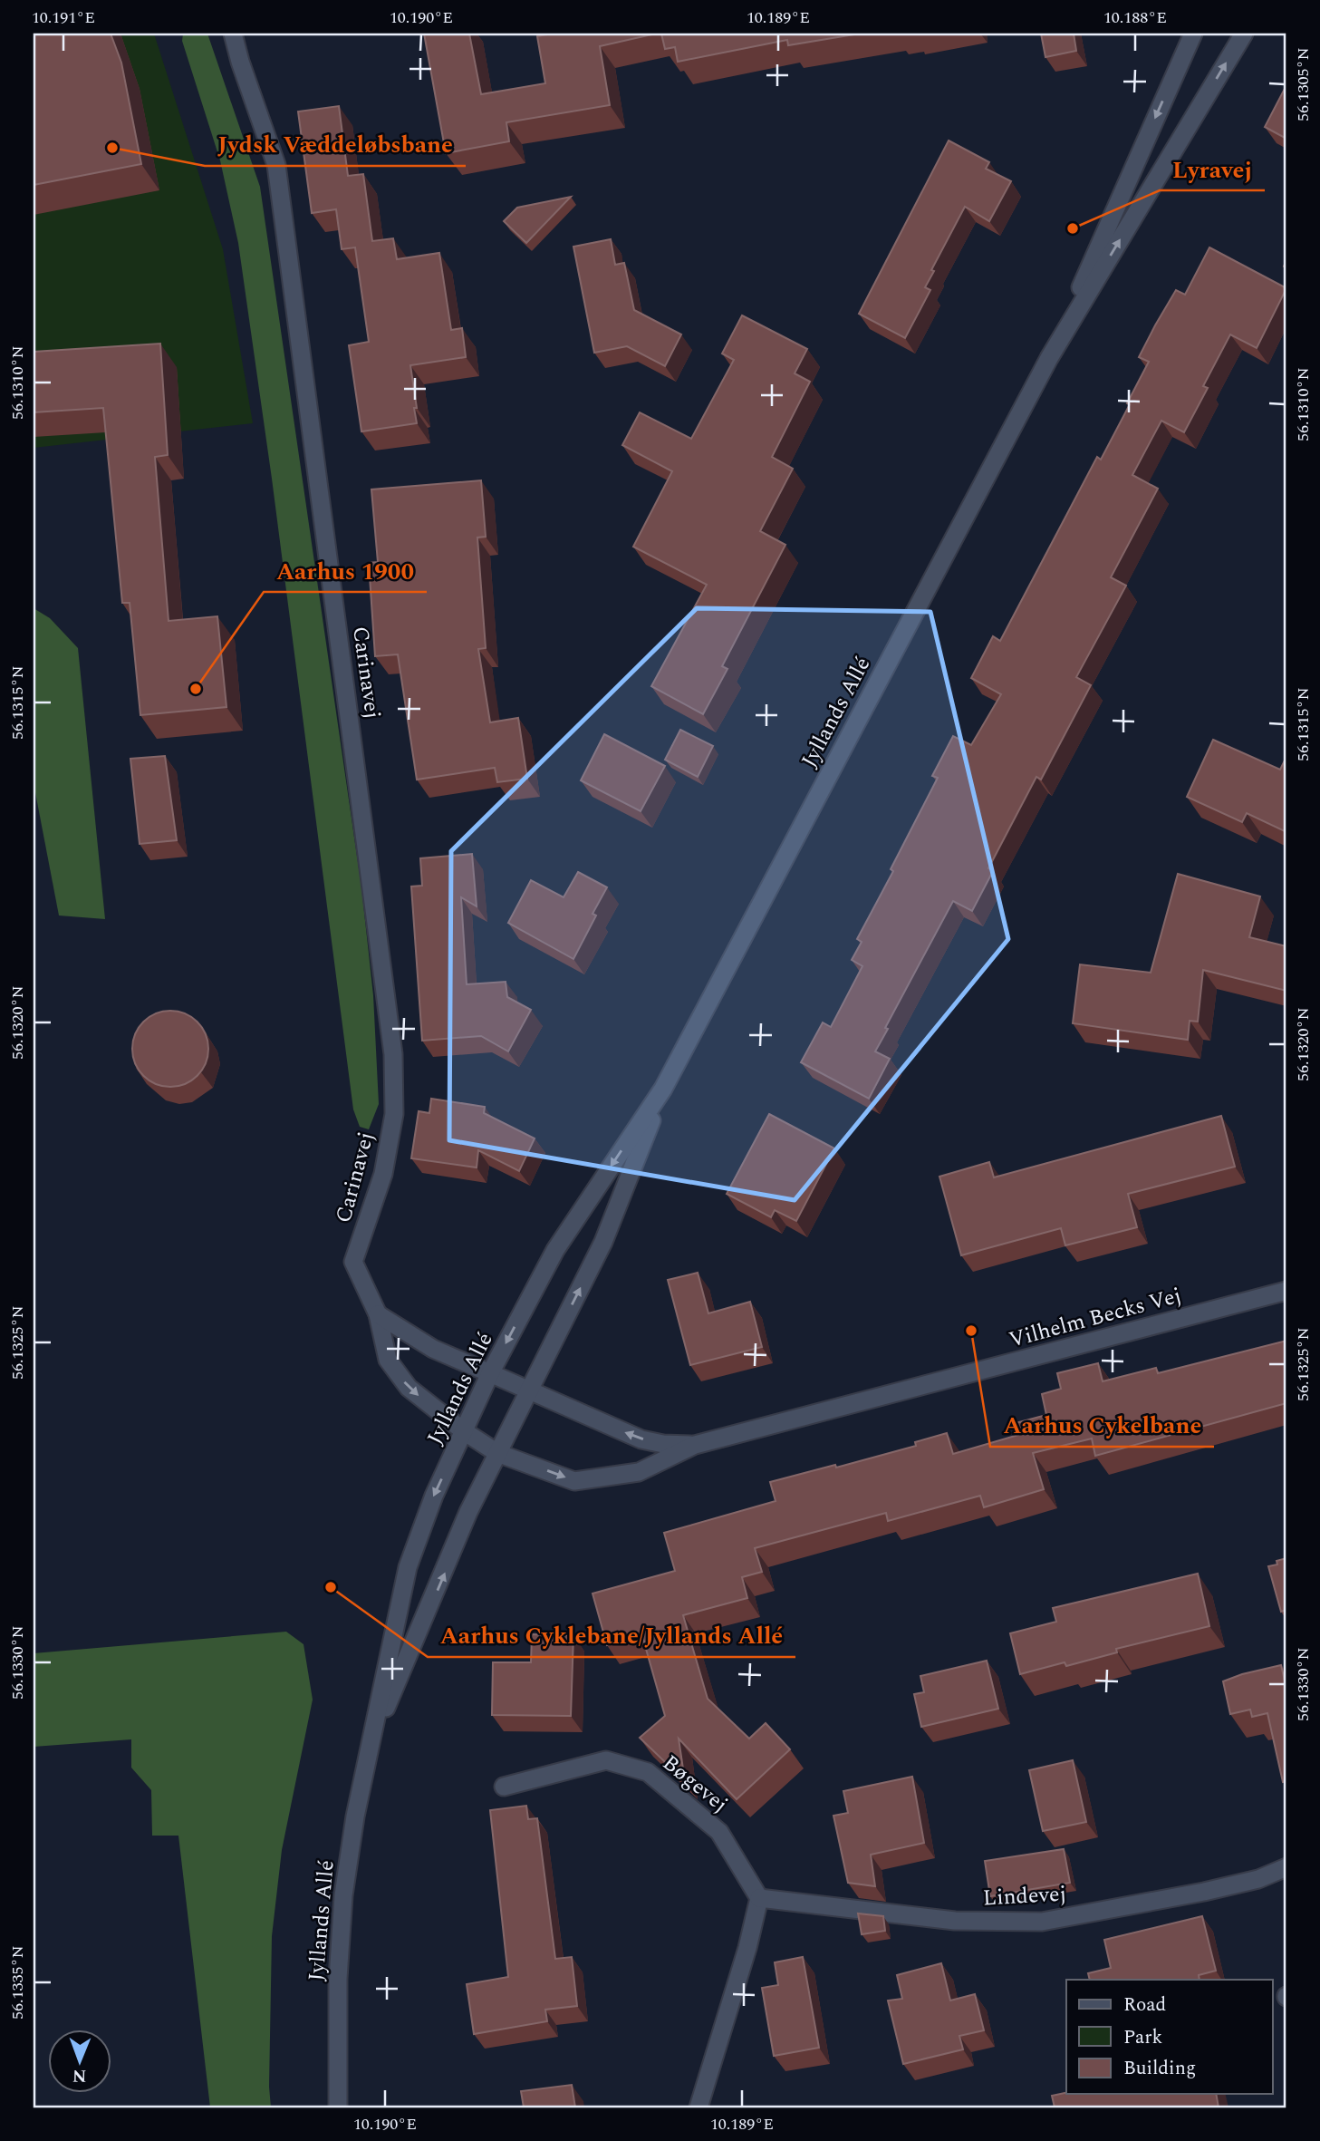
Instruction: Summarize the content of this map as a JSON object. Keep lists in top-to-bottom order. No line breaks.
{"streets":{"street":["Carinavej","Jyllands Allé","Vilhelm Becks Vej","Bøgevej","Lindevej"]},"crossings":[["Carinavej","Jyllands Allé"],["Carinavej","Vilhelm Becks Vej"],["Jyllands Allé","Vilhelm Becks Vej"],["Bøgevej","Lindevej"]],"places":["Jydsk Væddeløbsbane","Lyravej","Aarhus 1900","Aarhus Cykelbane","Aarhus Cyklebane/Jyllands Allé"],"legend":["Road","Park","Building"],"north":"bottom","coordinates":["10.191°E","10.190°E","10.189°E","10.188°E","56.1305°N","56.1310°N","56.1315°N","56.1320°N","56.1325°N","56.1330°N","56.1335°N"]}
